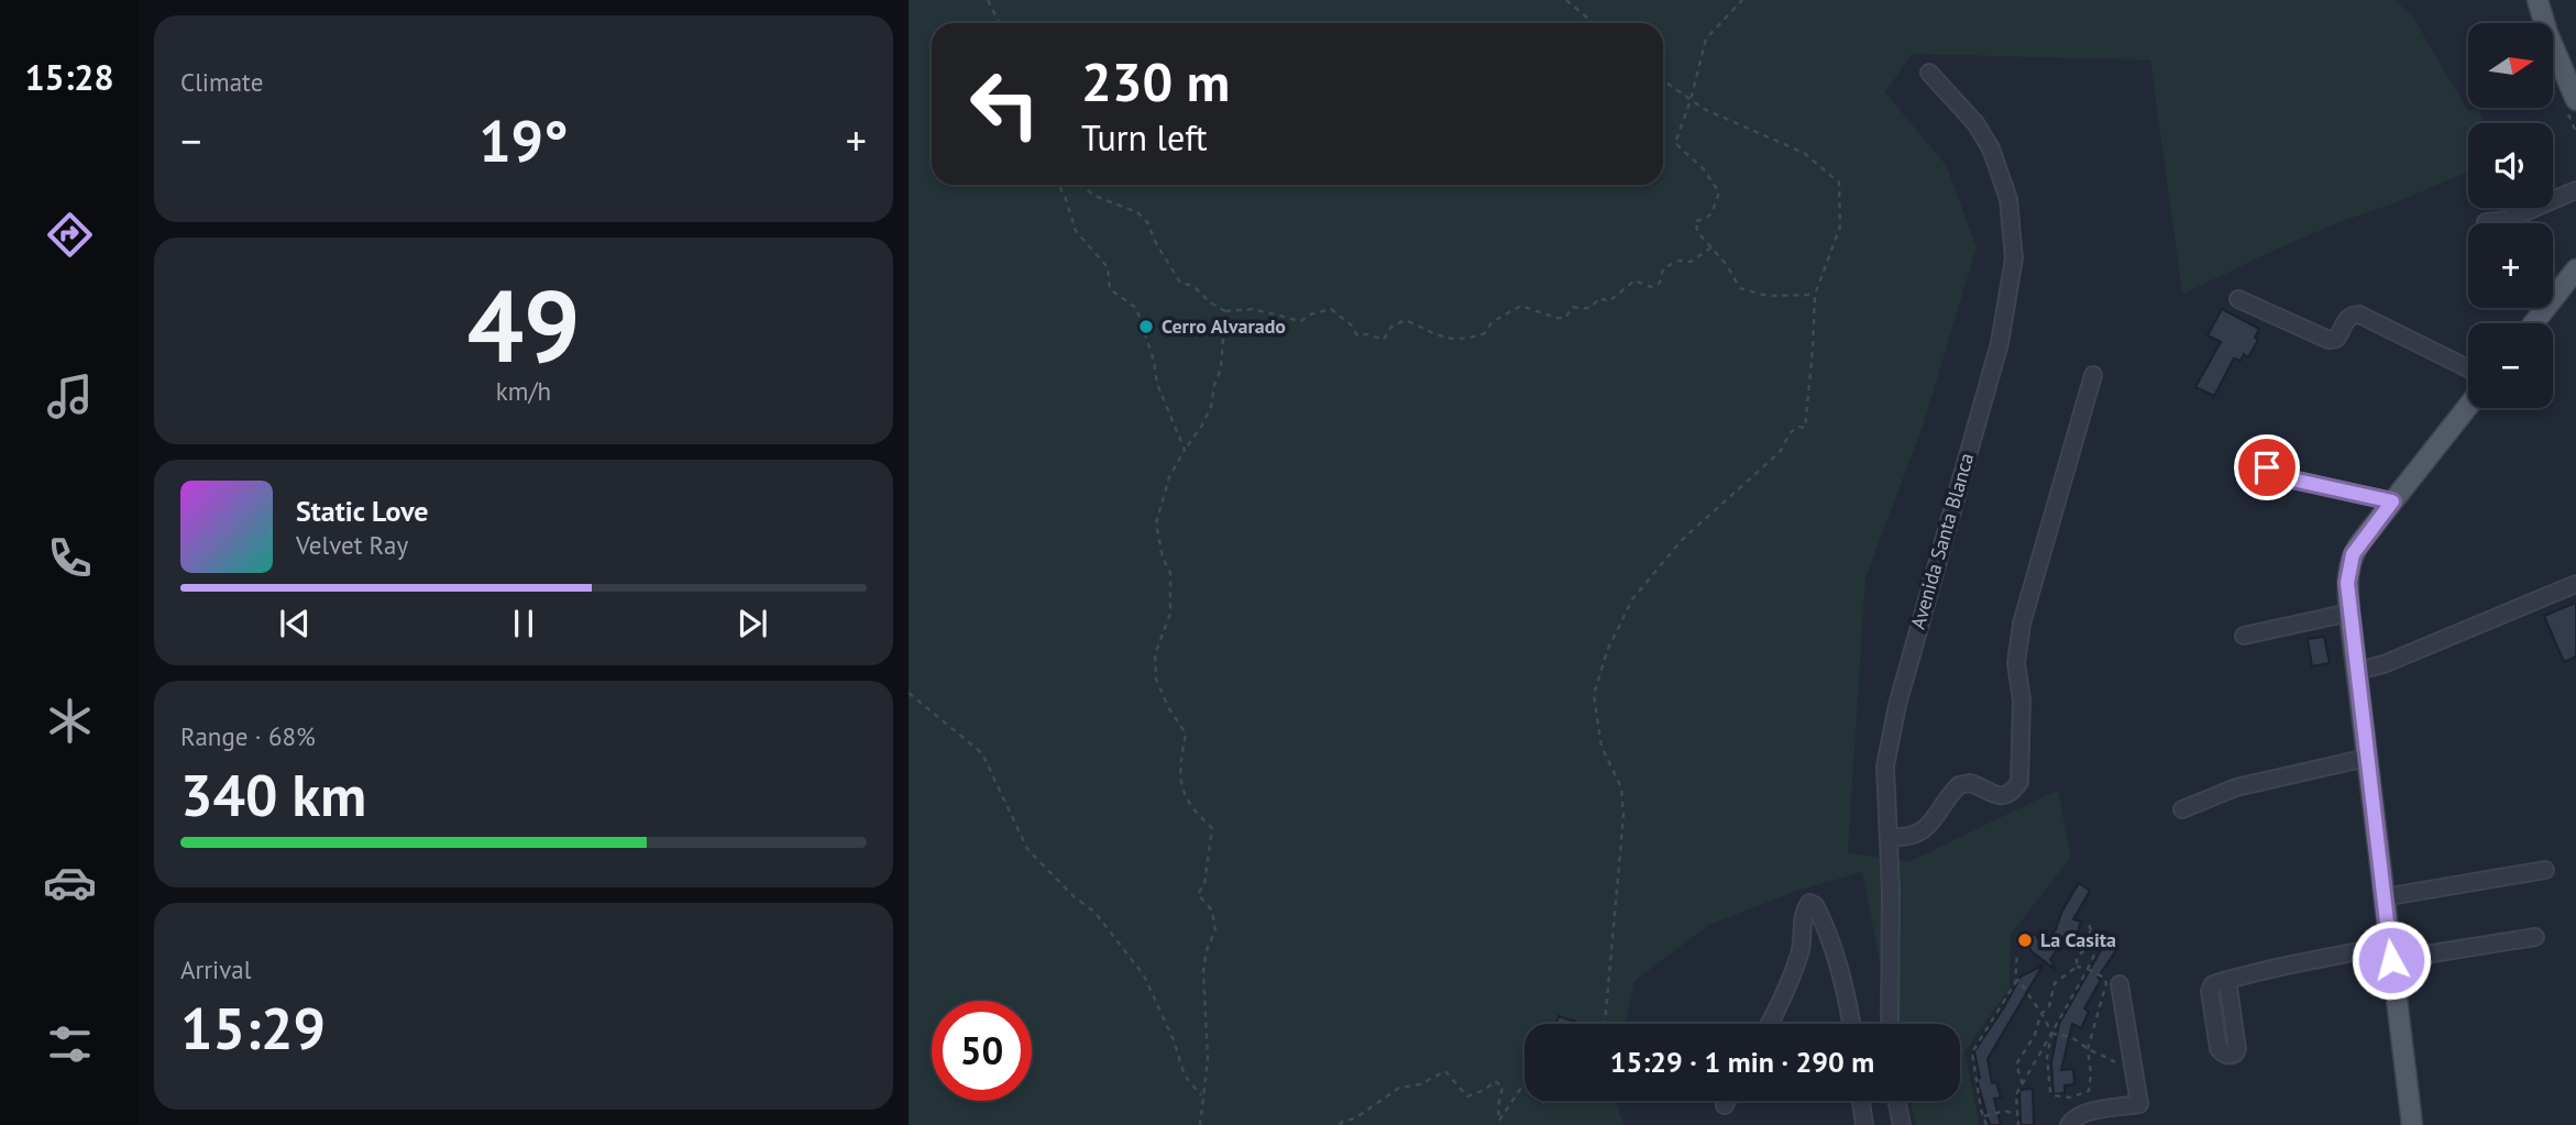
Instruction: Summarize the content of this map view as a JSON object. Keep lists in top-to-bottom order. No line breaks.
{"streets":{"street":["Avenida Santa Blanca"]},"places":["Cerro Alvarado","La Casita"],"north":"right","page":{"tabs":"15:28","tile":["Climate",["49","km/h"],["Range · 68%","340 km"],["Arrival","15:29"]],"map_buttons":["+","−"],"turn":["230 m","Turn left"],"heat":["−","19°","+"],"song":["Static Love","Velvet Ray"],"limit":"50","trip":"15:29 · 1 min · 290 m"}}
